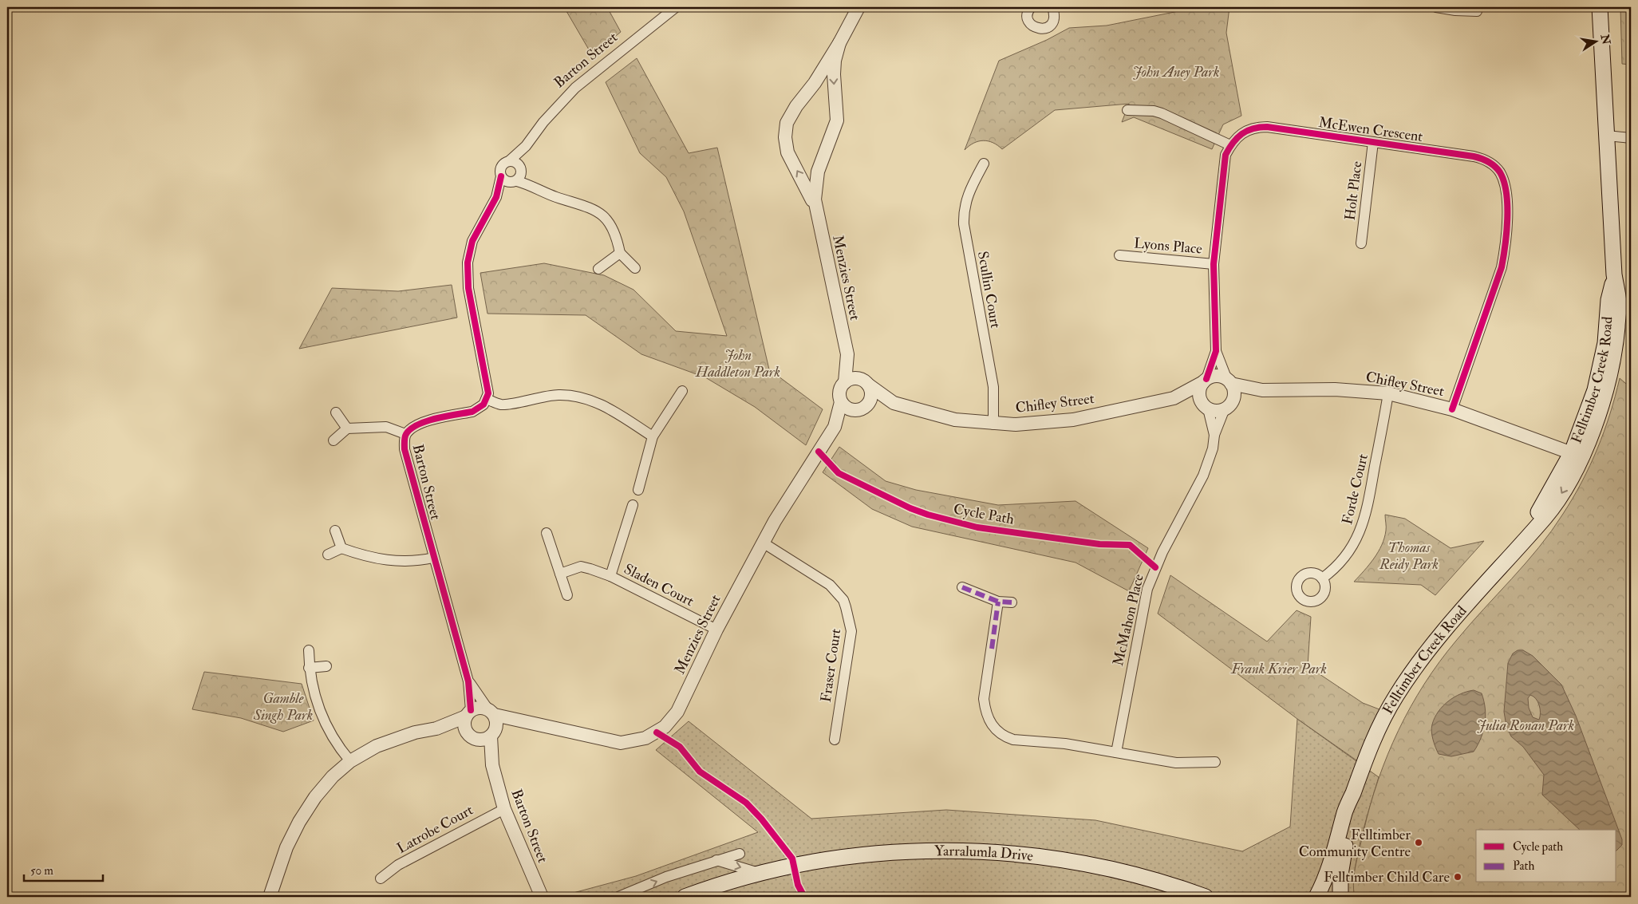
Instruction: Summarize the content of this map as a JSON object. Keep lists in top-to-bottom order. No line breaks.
{"streets":{"main road":["Felltimber Creek Road","Yarralumla Drive"],"street":["Barton Street","McEwen Crescent","Holt Place","Lyons Place","Menzies Street","Scullin Court","Chifley Street","Forde Court","Sladen Court","McMahon Place","Fraser Court","Latrobe Court"],"cycle path":["Cycle Path"]},"crossings":[["Barton Street","Menzies Street"],["Barton Street","Latrobe Court"],["McEwen Crescent","Holt Place"],["McEwen Crescent","Lyons Place"],["McEwen Crescent","Chifley Street"],["McEwen Crescent","McMahon Place"],["Menzies Street","Chifley Street"],["Menzies Street","Sladen Court"],["Menzies Street","Fraser Court"],["Scullin Court","Chifley Street"],["Felltimber Creek Road","Chifley Street"],["Chifley Street","Forde Court"],["Chifley Street","McMahon Place"]],"parks":["John Aney Park","John Haddleton Park","Thomas Reidy Park","Frank Krier Park","Gamble Singh Park","Julia Ronan Park"],"places":["Felltimber Community Centre","Felltimber Child Care"],"legend":["Cycle path","Path"],"scale_bar":"50 m","north":"right"}
